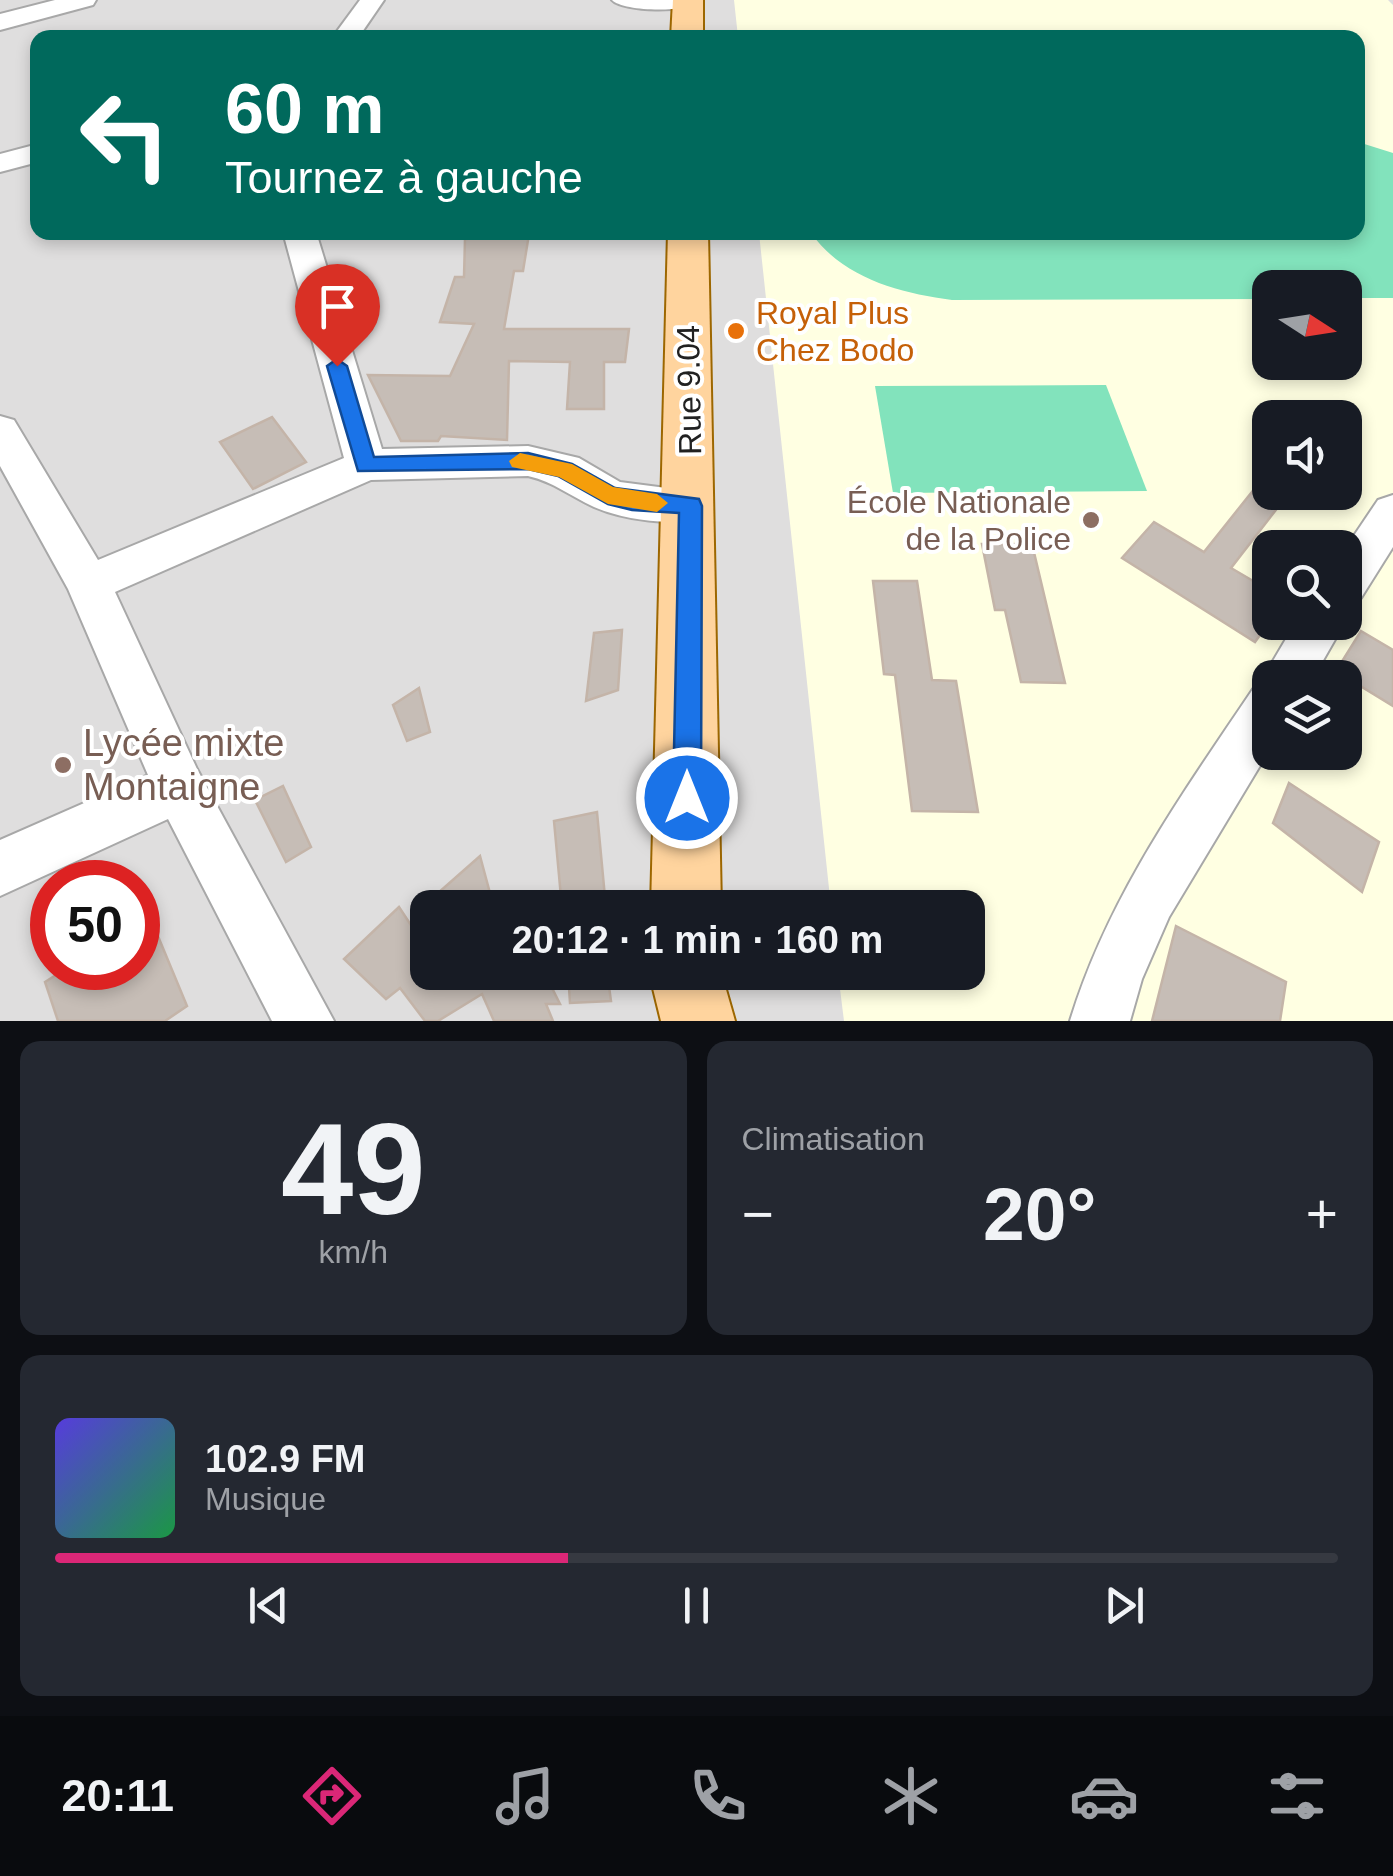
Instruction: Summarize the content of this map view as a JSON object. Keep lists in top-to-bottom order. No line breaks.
{"streets":{"main road":["Rue 9.04"]},"places":["Royal Plus Chez Bodo","École Nationale de la Police","Lycée mixte Montaigne"],"north":"right","page":{"turn":["60 m","Tournez à gauche"],"limit":"50","trip":"20:12 · 1 min · 160 m","tile":[["49","km/h"],"Climatisation"],"heat":["−","20°","+"],"song":["102.9 FM","Musique"],"tabs":"20:11"}}
